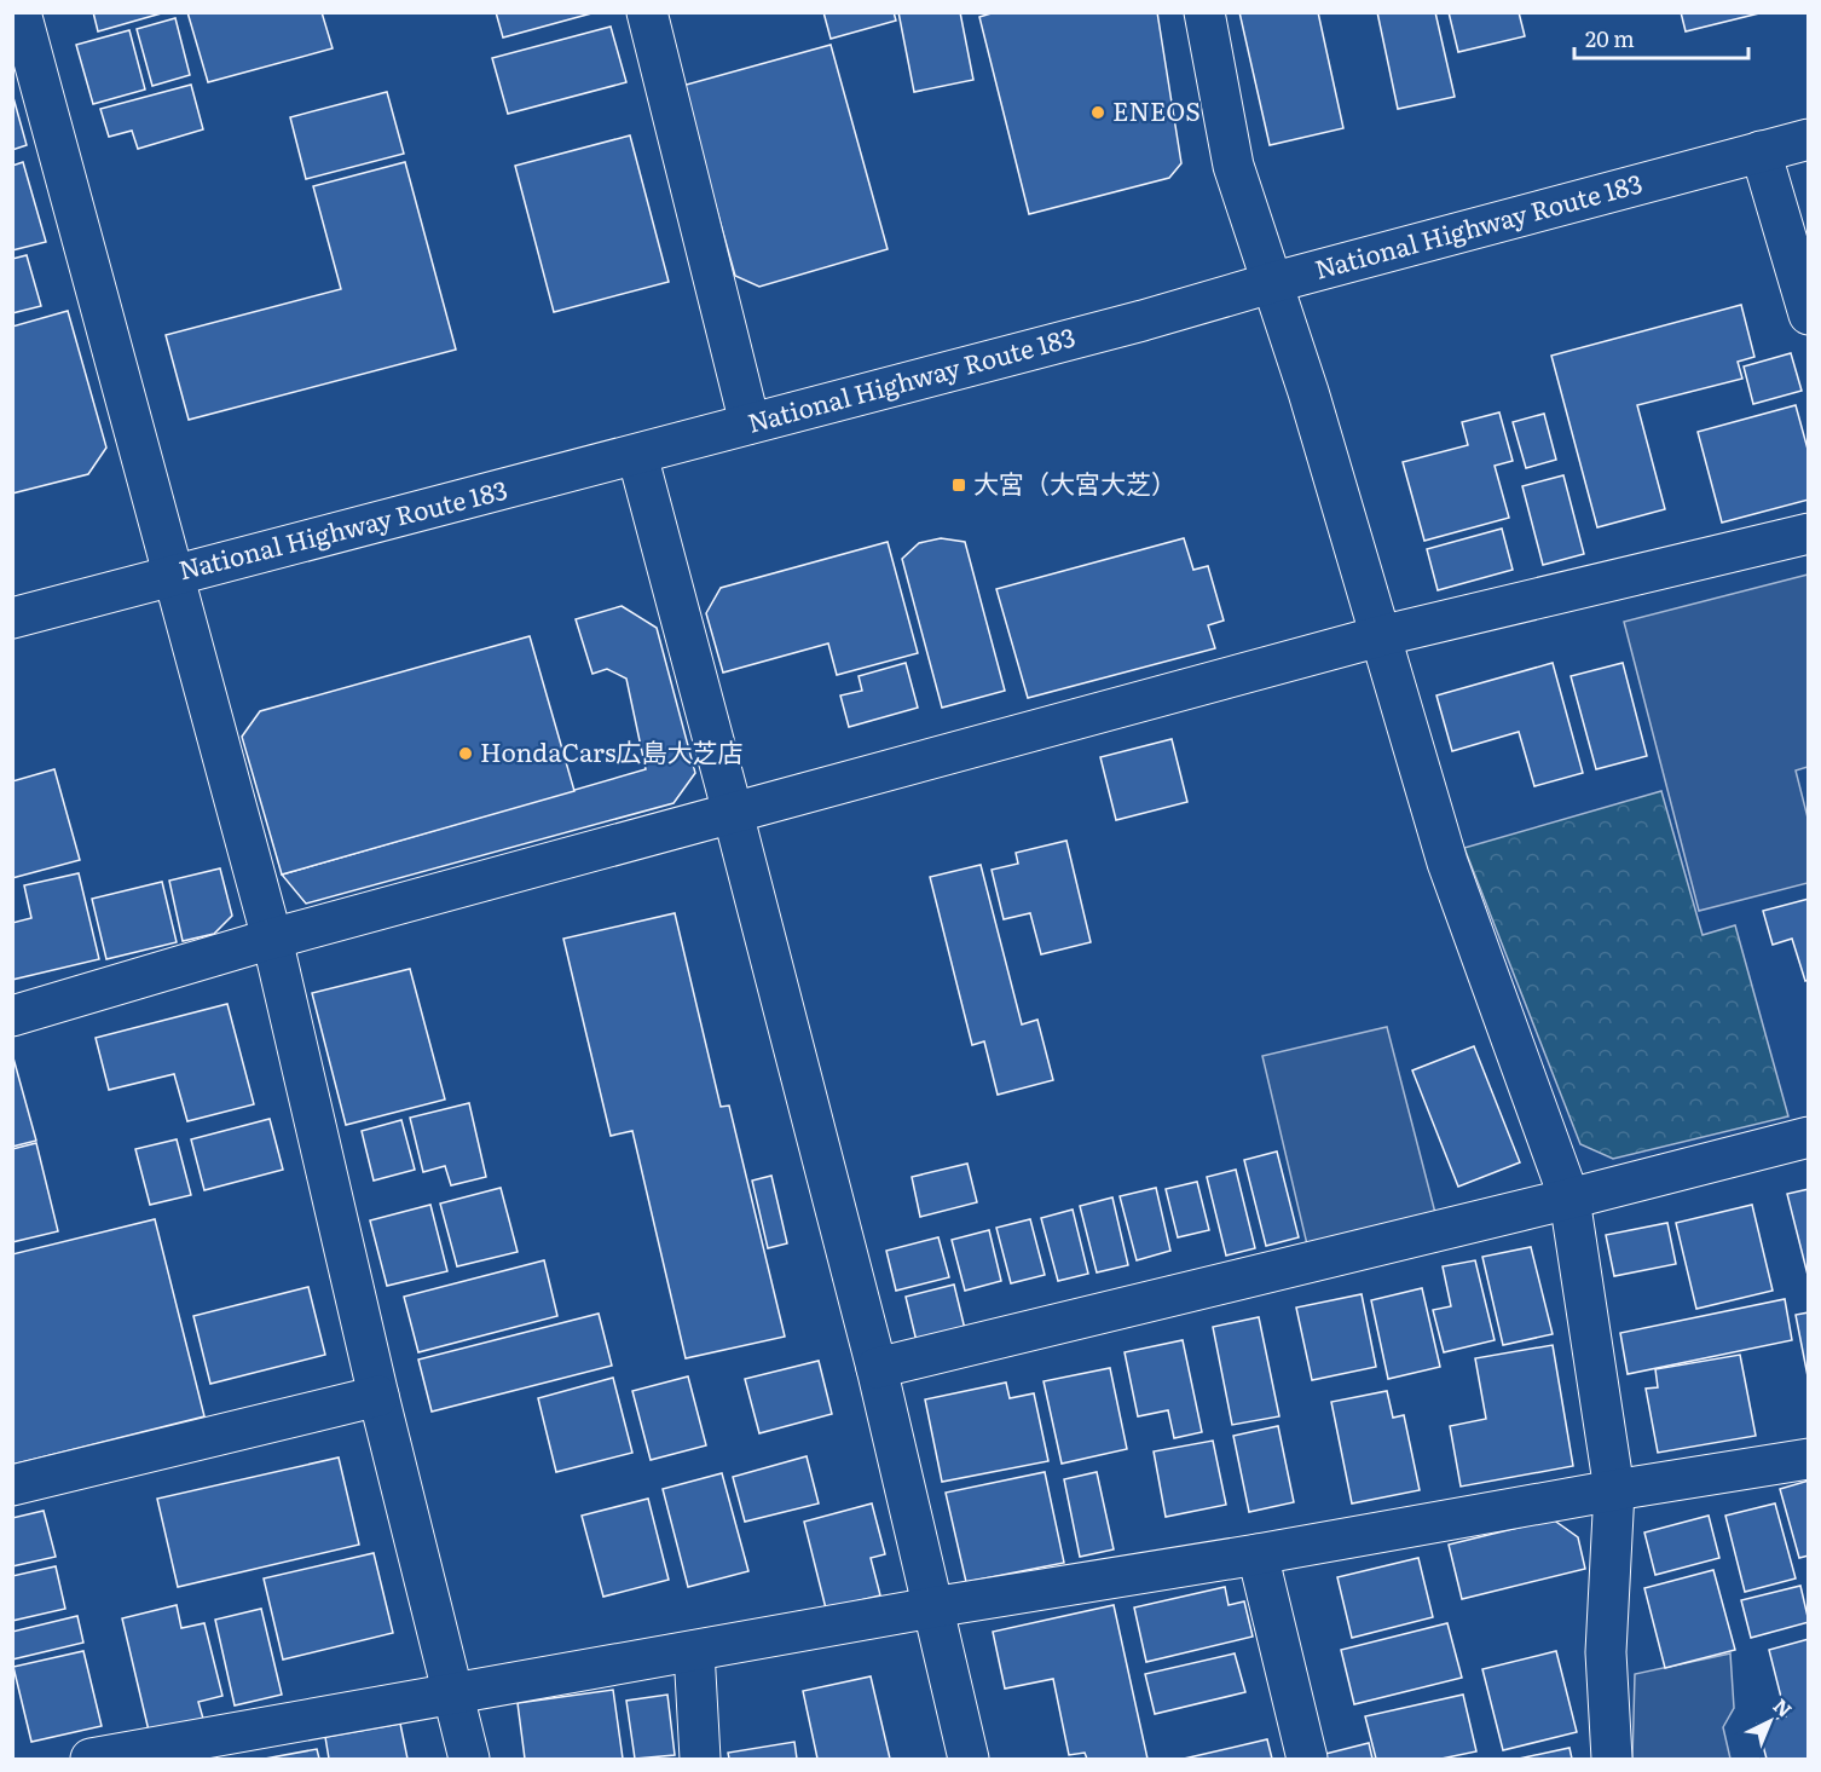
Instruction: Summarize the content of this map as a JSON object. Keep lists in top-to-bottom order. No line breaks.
{"streets":{"main road":["National Highway Route 183"]},"places":{"other":["ENEOS","HondaCars広島大芝店"],"transit":["大宮（大宮大芝）"]},"scale_bar":"20 m","north":"top right"}
